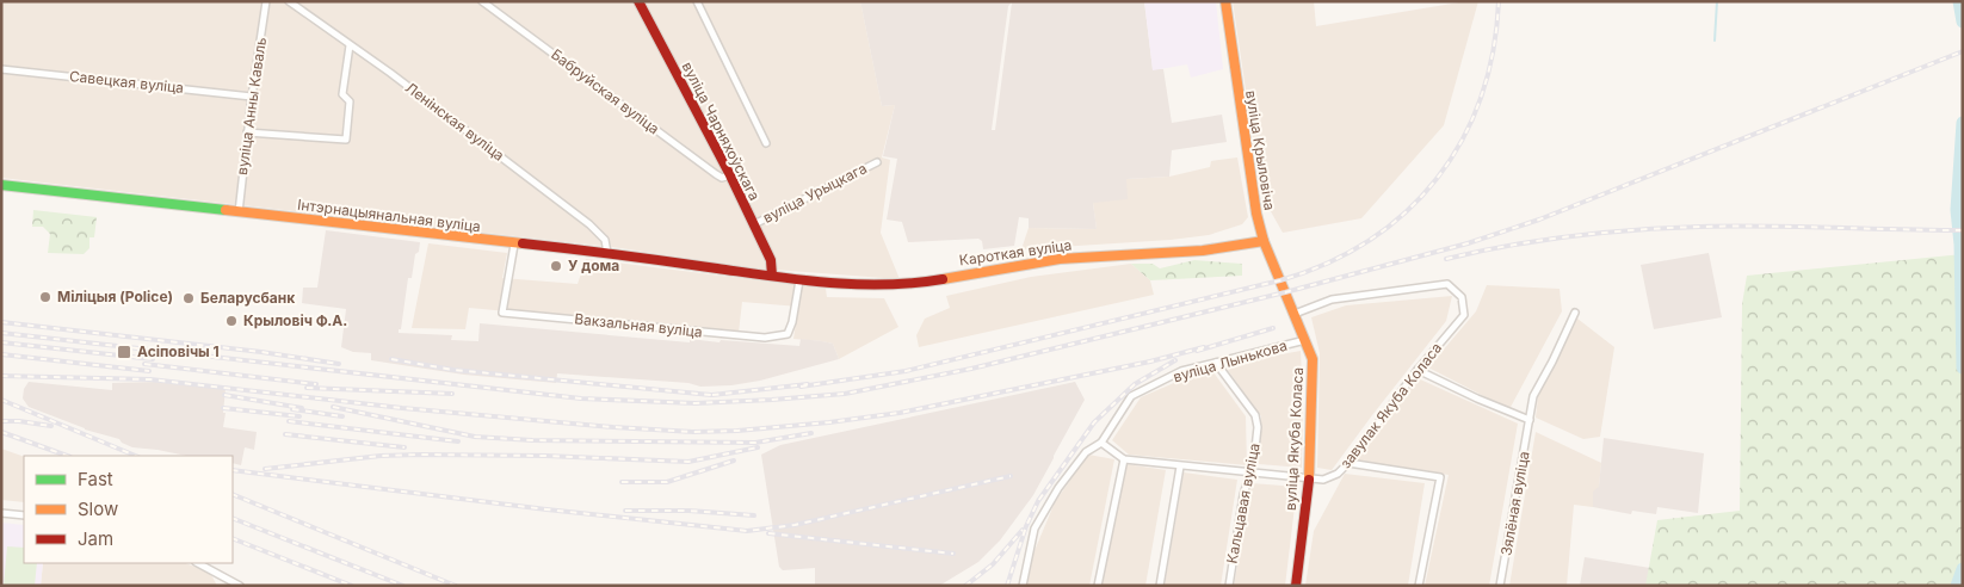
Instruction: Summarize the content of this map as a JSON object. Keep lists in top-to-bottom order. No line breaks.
{"streets":{"street":["Савецкая вуліца","Бабруйская вуліца","вуліца Анны Каваль","Ленінская вуліца","вуліца Чарняхоўскага","вуліца Крыловіча","вуліца Урыцкага","Інтэрнацыянальная вуліца","Кароткая вуліца","Вакзальная вуліца","вуліца Лынькова","завулак Якуба Коласа","вуліца Якуба Коласа","Кальцавая вуліца","Зялёная вуліца"]},"crossings":[["Савецкая вуліца","вуліца Анны Каваль"],["Бабруйская вуліца","вуліца Чарняхоўскага"],["вуліца Анны Каваль","Інтэрнацыянальная вуліца"],["Ленінская вуліца","Інтэрнацыянальная вуліца"],["вуліца Чарняхоўскага","вуліца Урыцкага"],["вуліца Чарняхоўскага","Інтэрнацыянальная вуліца"],["вуліца Чарняхоўскага","Кароткая вуліца"],["вуліца Крыловіча","Кароткая вуліца"],["вуліца Крыловіча","вуліца Якуба Коласа"],["Інтэрнацыянальная вуліца","Кароткая вуліца"],["Інтэрнацыянальная вуліца","Вакзальная вуліца"],["Кароткая вуліца","Вакзальная вуліца"],["вуліца Лынькова","завулак Якуба Коласа"],["вуліца Лынькова","вуліца Якуба Коласа"],["вуліца Лынькова","Кальцавая вуліца"],["завулак Якуба Коласа","вуліца Якуба Коласа"],["завулак Якуба Коласа","Кальцавая вуліца"]],"places":{"other":["У дома","Міліцыя (Police)","Беларусбанк","Крыловіч Ф.А."],"transit":["Асіповічы 1"]},"legend":["Fast","Slow","Jam"]}
